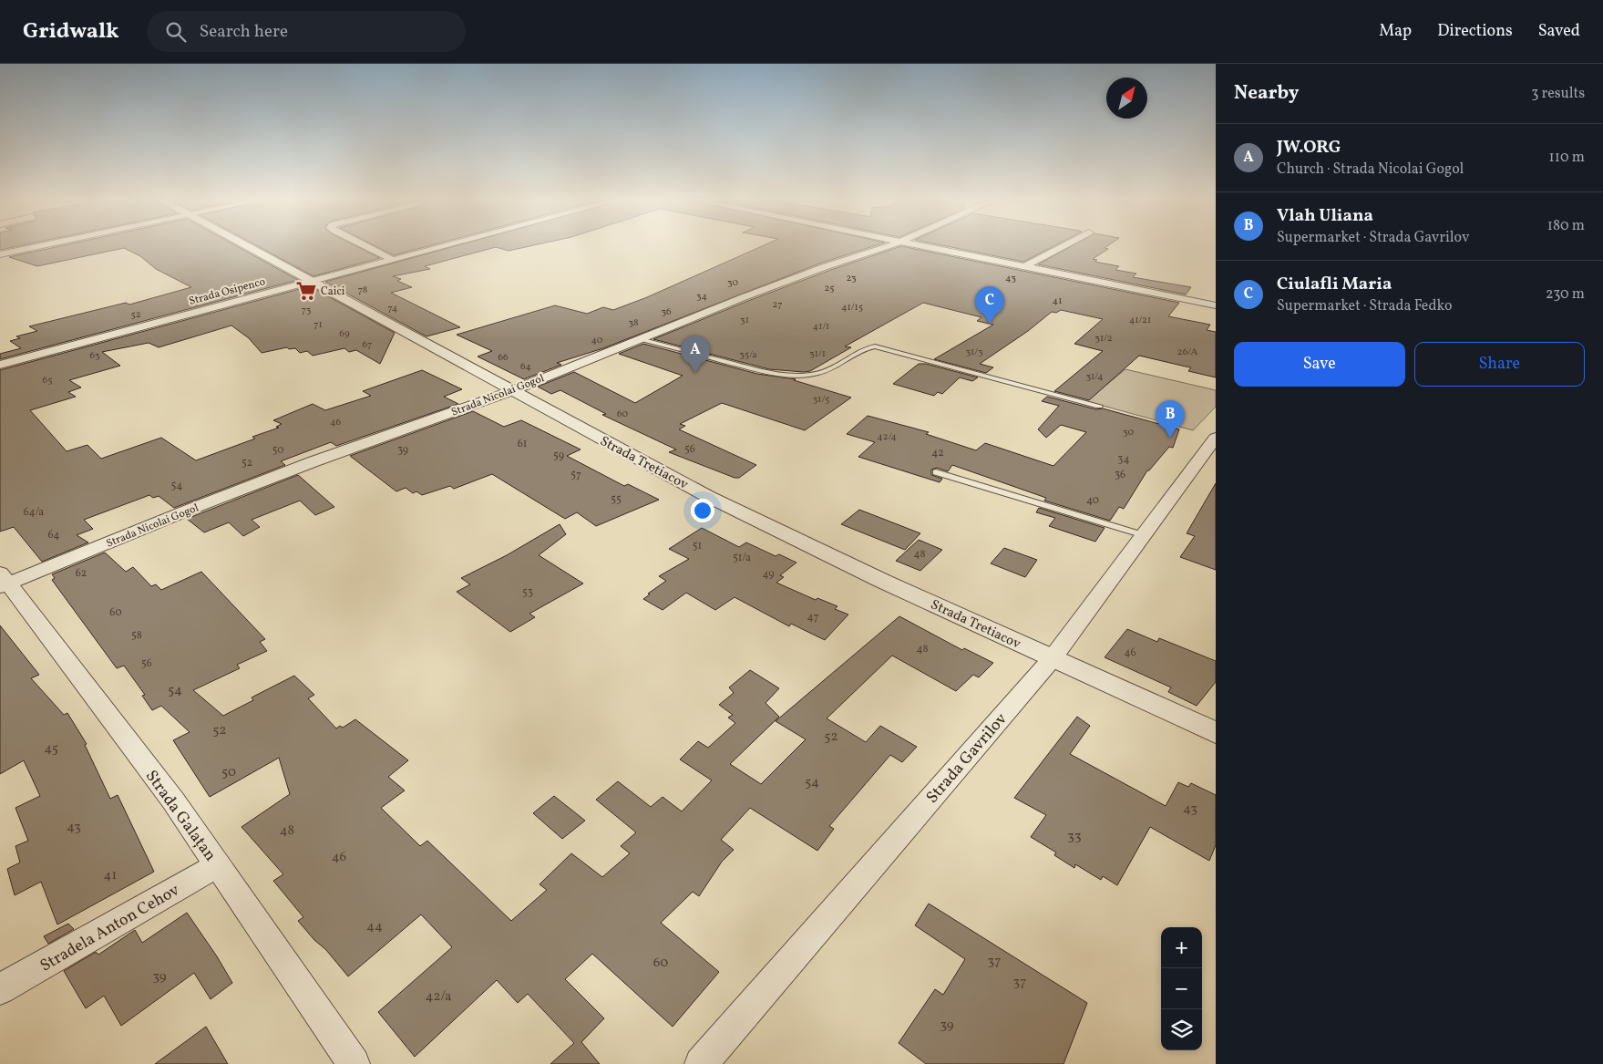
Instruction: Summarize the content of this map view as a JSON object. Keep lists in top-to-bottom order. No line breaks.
{"streets":{"street":["Strada Osipenco","Strada Nicolai Gogol","Strada Tretiacov","Strada Gavrilov","Strada Galațan","Stradela Anton Cehov"]},"crossings":[["Strada Osipenco","Strada Tretiacov"],["Strada Nicolai Gogol","Strada Tretiacov"],["Strada Nicolai Gogol","Strada Galațan"],["Strada Tretiacov","Strada Gavrilov"],["Strada Galațan","Stradela Anton Cehov"]],"places":{"supermarket":["Caici"]},"house_numbers":["23","43","30","25","78","34","41","27","41/15","74","73","36","52","31","41/21","38","71","41/1","69","31/2","40","67","31/3","26/A","31/1","35/a","63","66","64","31/4","65","31/5","60","46","30","42/4","61","56","50","39","42","59","34","52","57","36","54","55","40","64/a","64","51","48","51/a","62","49","53","60","47","58","48","46","56","54","52","52","45","50","54","43","43","48","33","46","41","44","37","60","39","37","42/a","39"],"north":"top right","page":{"header":"Gridwalk","search":"Search here","nav":["Map","Directions","Saved"],"heading":["Nearby","3 results"],"list":[{"mark":"A","name":"JW.ORG","note":"Church · Strada Nicolai Gogol","value":"110 m"},{"mark":"B","name":"Vlah Uliana","note":"Supermarket · Strada Gavrilov","value":"180 m"},{"mark":"C","name":"Ciulafli Maria","note":"Supermarket · Strada Fedko","value":"230 m"}],"pins":["C","A","B"],"buttons":["Save","Share"],"map_buttons":["+","−"]}}
